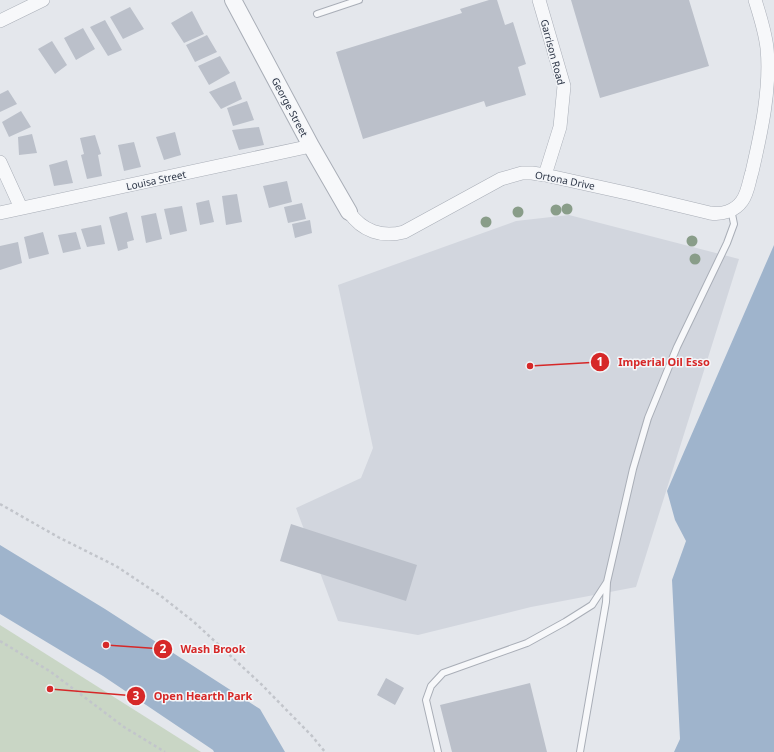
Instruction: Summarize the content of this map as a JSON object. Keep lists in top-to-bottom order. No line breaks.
{"streets":{"street":["Garrison Road","George Street","Louisa Street","Ortona Drive"]},"crossings":[["Garrison Road","Ortona Drive"],["George Street","Louisa Street"],["George Street","Ortona Drive"]],"places":["Imperial Oil Esso","Wash Brook","Open Hearth Park"]}
